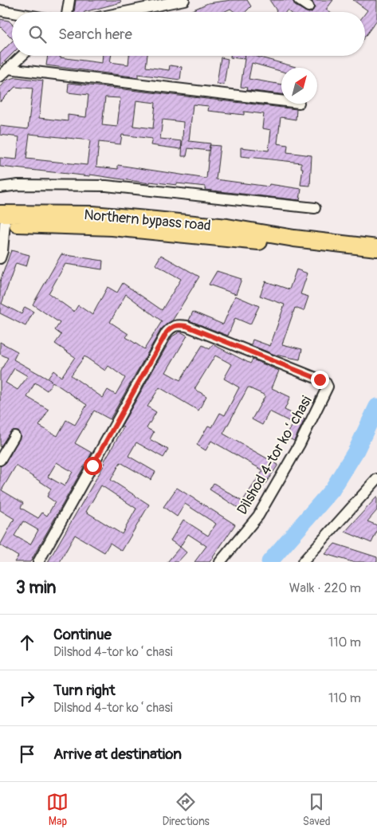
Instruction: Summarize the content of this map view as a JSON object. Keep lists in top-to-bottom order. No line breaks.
{"streets":{"main road":["Northern bypass road"],"street":["Dilshod 4-tor koʻchasi"]},"north":"top right","page":{"search":"Search here","heading":["3 min","Walk · 220 m"],"list":[["Continue","Dilshod 4-tor koʻchasi","110 m"],["Turn right","Dilshod 4-tor koʻchasi","110 m"],"Arrive at destination"],"nav":["Map","Directions","Saved"]}}
